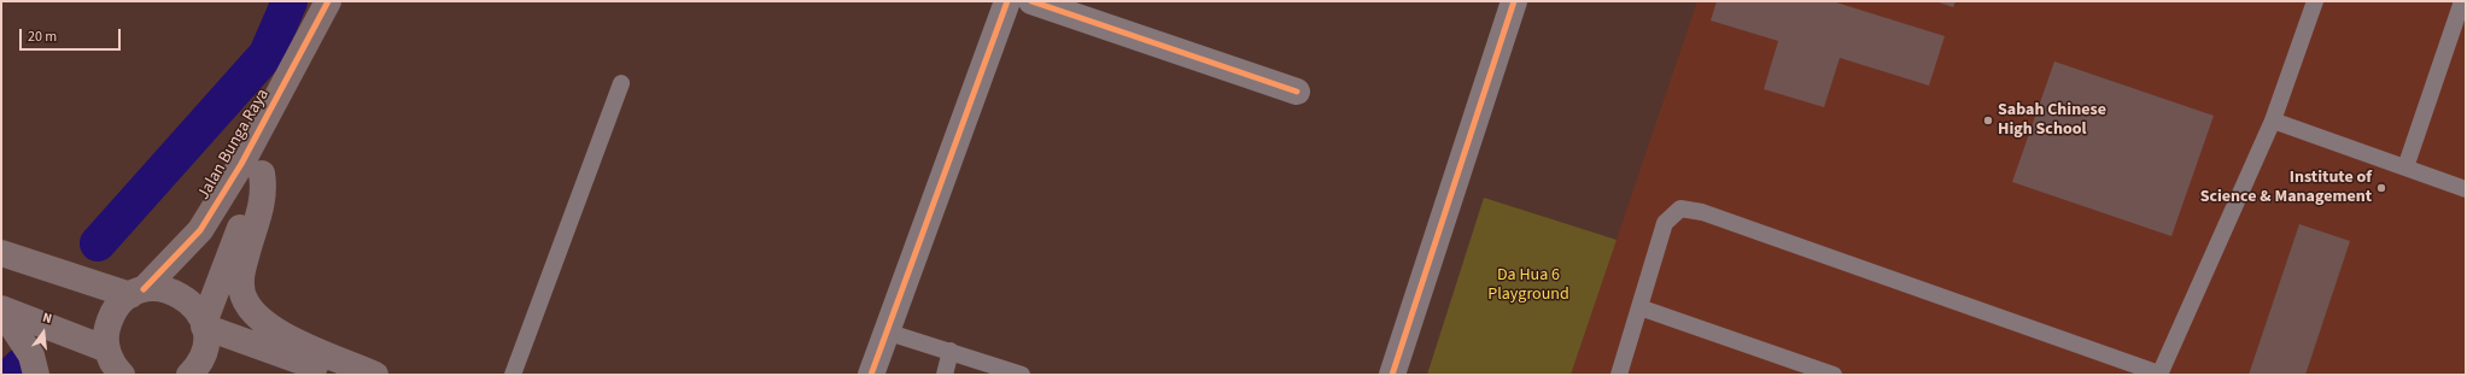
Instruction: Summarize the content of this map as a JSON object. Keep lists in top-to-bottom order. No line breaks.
{"streets":{"main road":["Jalan Bunga Raya"]},"parks":["Da Hua 6 Playground"],"places":["Sabah Chinese High School","Institute of Science & Management"],"scale_bar":"20 m","north":"top"}
